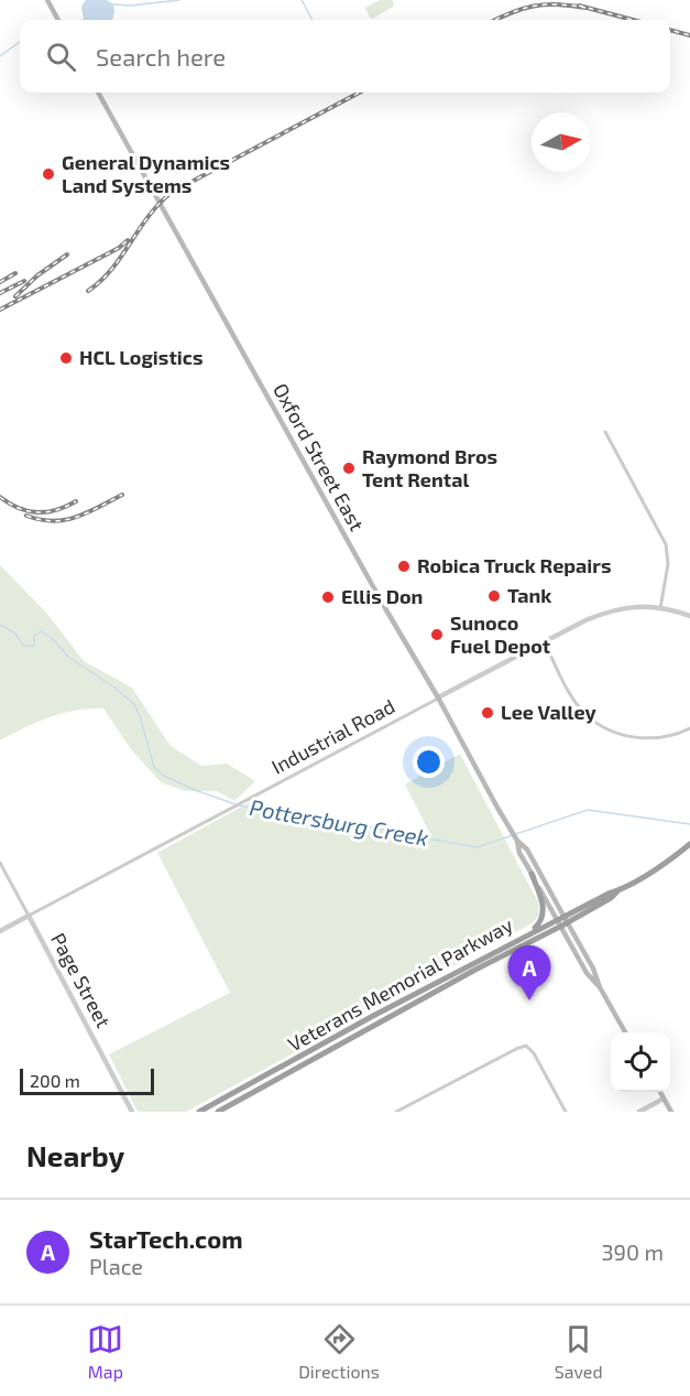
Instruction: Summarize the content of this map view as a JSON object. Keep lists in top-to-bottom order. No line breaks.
{"streets":{"highway":["Veterans Memorial Parkway"],"main road":["Oxford Street East"],"street":["Industrial Road","Page Street"]},"crossings":[["Oxford Street East","Industrial Road"],["Oxford Street East","Veterans Memorial Parkway"],["Industrial Road","Page Street"]],"water":["Pottersburg Creek"],"places":["General Dynamics Land Systems","HCL Logistics","Raymond Bros Tent Rental","Robica Truck Repairs","Tank","Ellis Don","Sunoco Fuel Depot","Lee Valley"],"scale_bar":"200 m","north":"right","page":{"search":"Search here","pins":"A","scale":"200 m","heading":"Nearby","list":[{"mark":"A","name":"StarTech.com","note":"Place","value":"390 m"}],"nav":["Map","Directions","Saved"]}}
